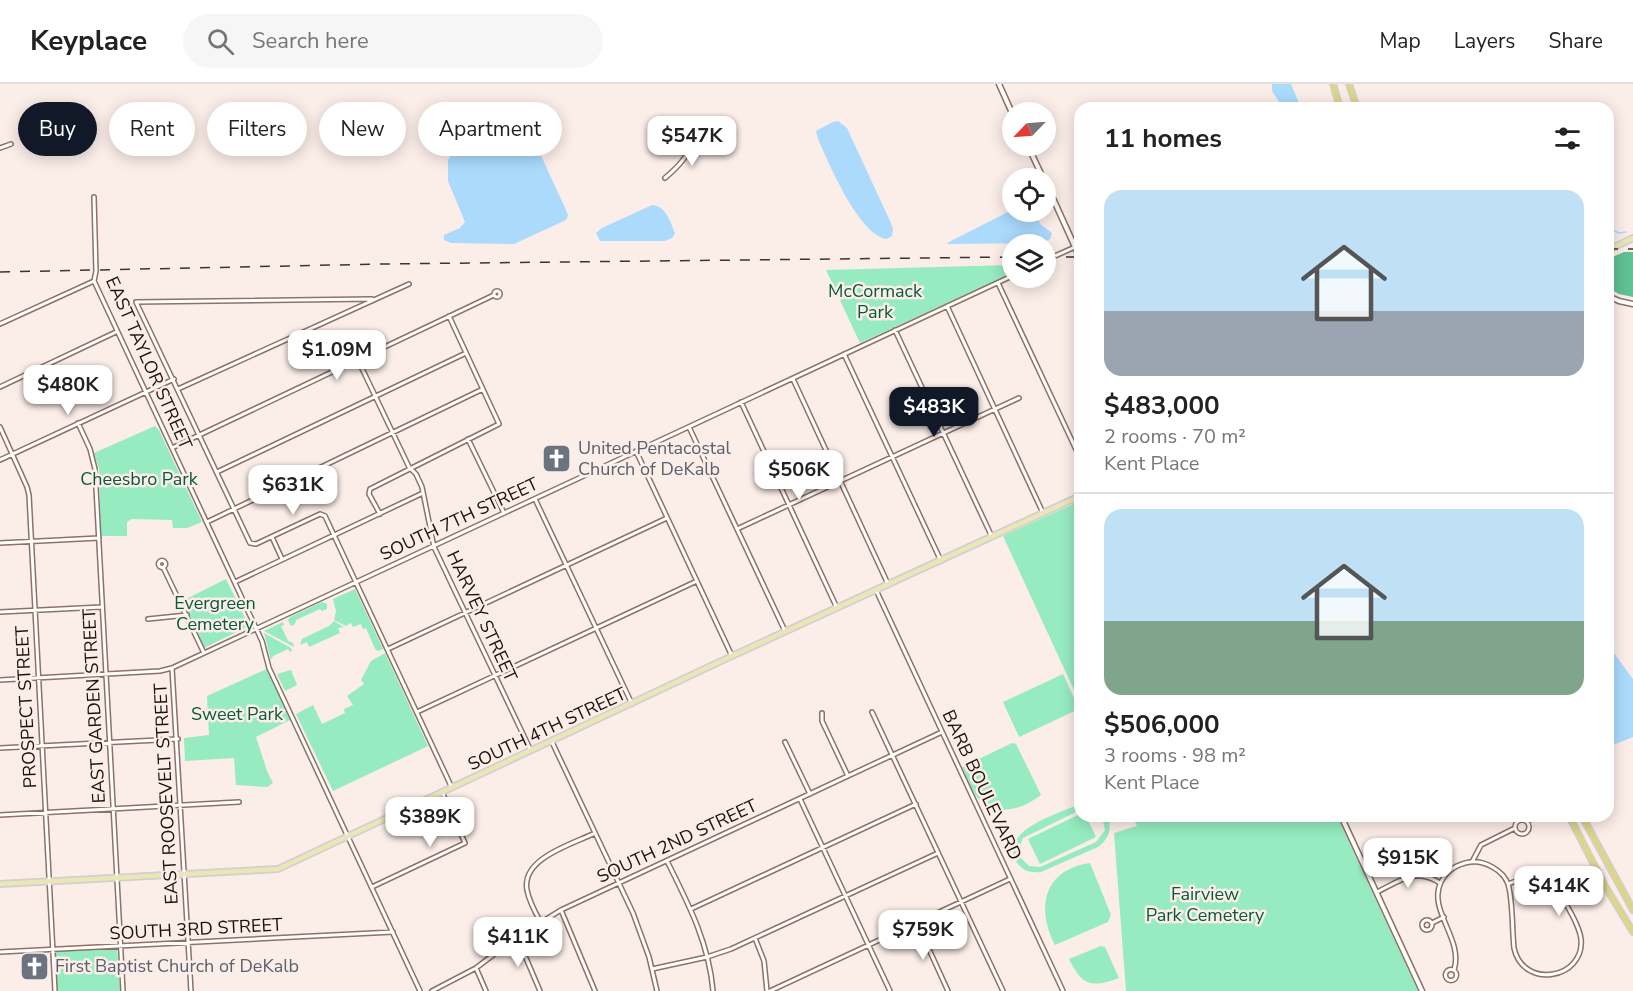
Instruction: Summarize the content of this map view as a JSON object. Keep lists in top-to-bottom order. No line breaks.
{"streets":{"main road":["SOUTH 4TH STREET"],"street":["EAST TAYLOR STREET","SOUTH 7TH STREET","HARVEY STREET","EAST GARDEN STREET","PROSPECT STREET","BARB BOULEVARD","EAST ROOSEVELT STREET","SOUTH 2ND STREET","SOUTH 3RD STREET"]},"crossings":[["EAST TAYLOR STREET","SOUTH 7TH STREET"],["EAST TAYLOR STREET","SOUTH 4TH STREET"],["EAST TAYLOR STREET","SOUTH 3RD STREET"],["SOUTH 7TH STREET","HARVEY STREET"],["SOUTH 7TH STREET","EAST GARDEN STREET"],["SOUTH 7TH STREET","PROSPECT STREET"],["SOUTH 7TH STREET","EAST ROOSEVELT STREET"],["HARVEY STREET","SOUTH 4TH STREET"],["EAST GARDEN STREET","SOUTH 4TH STREET"],["EAST GARDEN STREET","SOUTH 3RD STREET"],["PROSPECT STREET","SOUTH 4TH STREET"],["PROSPECT STREET","SOUTH 3RD STREET"],["SOUTH 4TH STREET","BARB BOULEVARD"],["SOUTH 4TH STREET","EAST ROOSEVELT STREET"],["BARB BOULEVARD","SOUTH 2ND STREET"],["EAST ROOSEVELT STREET","SOUTH 3RD STREET"]],"parks":["McCormack Park","Cheesbro Park","Evergreen Cemetery","Sweet Park","Fairview Park Cemetery"],"places":{"church":["United Pentacostal Church of DeKalb","First Baptist Church of DeKalb"]},"north":"bottom left","page":{"header":"Keyplace","search":"Search here","nav":["Map","Layers","Share"],"chip":["Buy","Rent","Filters","New","Apartment"],"heading":"11 homes","price":["$547K","$1.09M","$480K","$483K","$506K","$631K","$389K","$915K","$414K","$759K","$411K"],"list":[{"name":"$483,000","note":"2 rooms · 70 m² · Kent Place"},{"name":"$506,000","note":"3 rooms · 98 m² · Kent Place"}]}}
